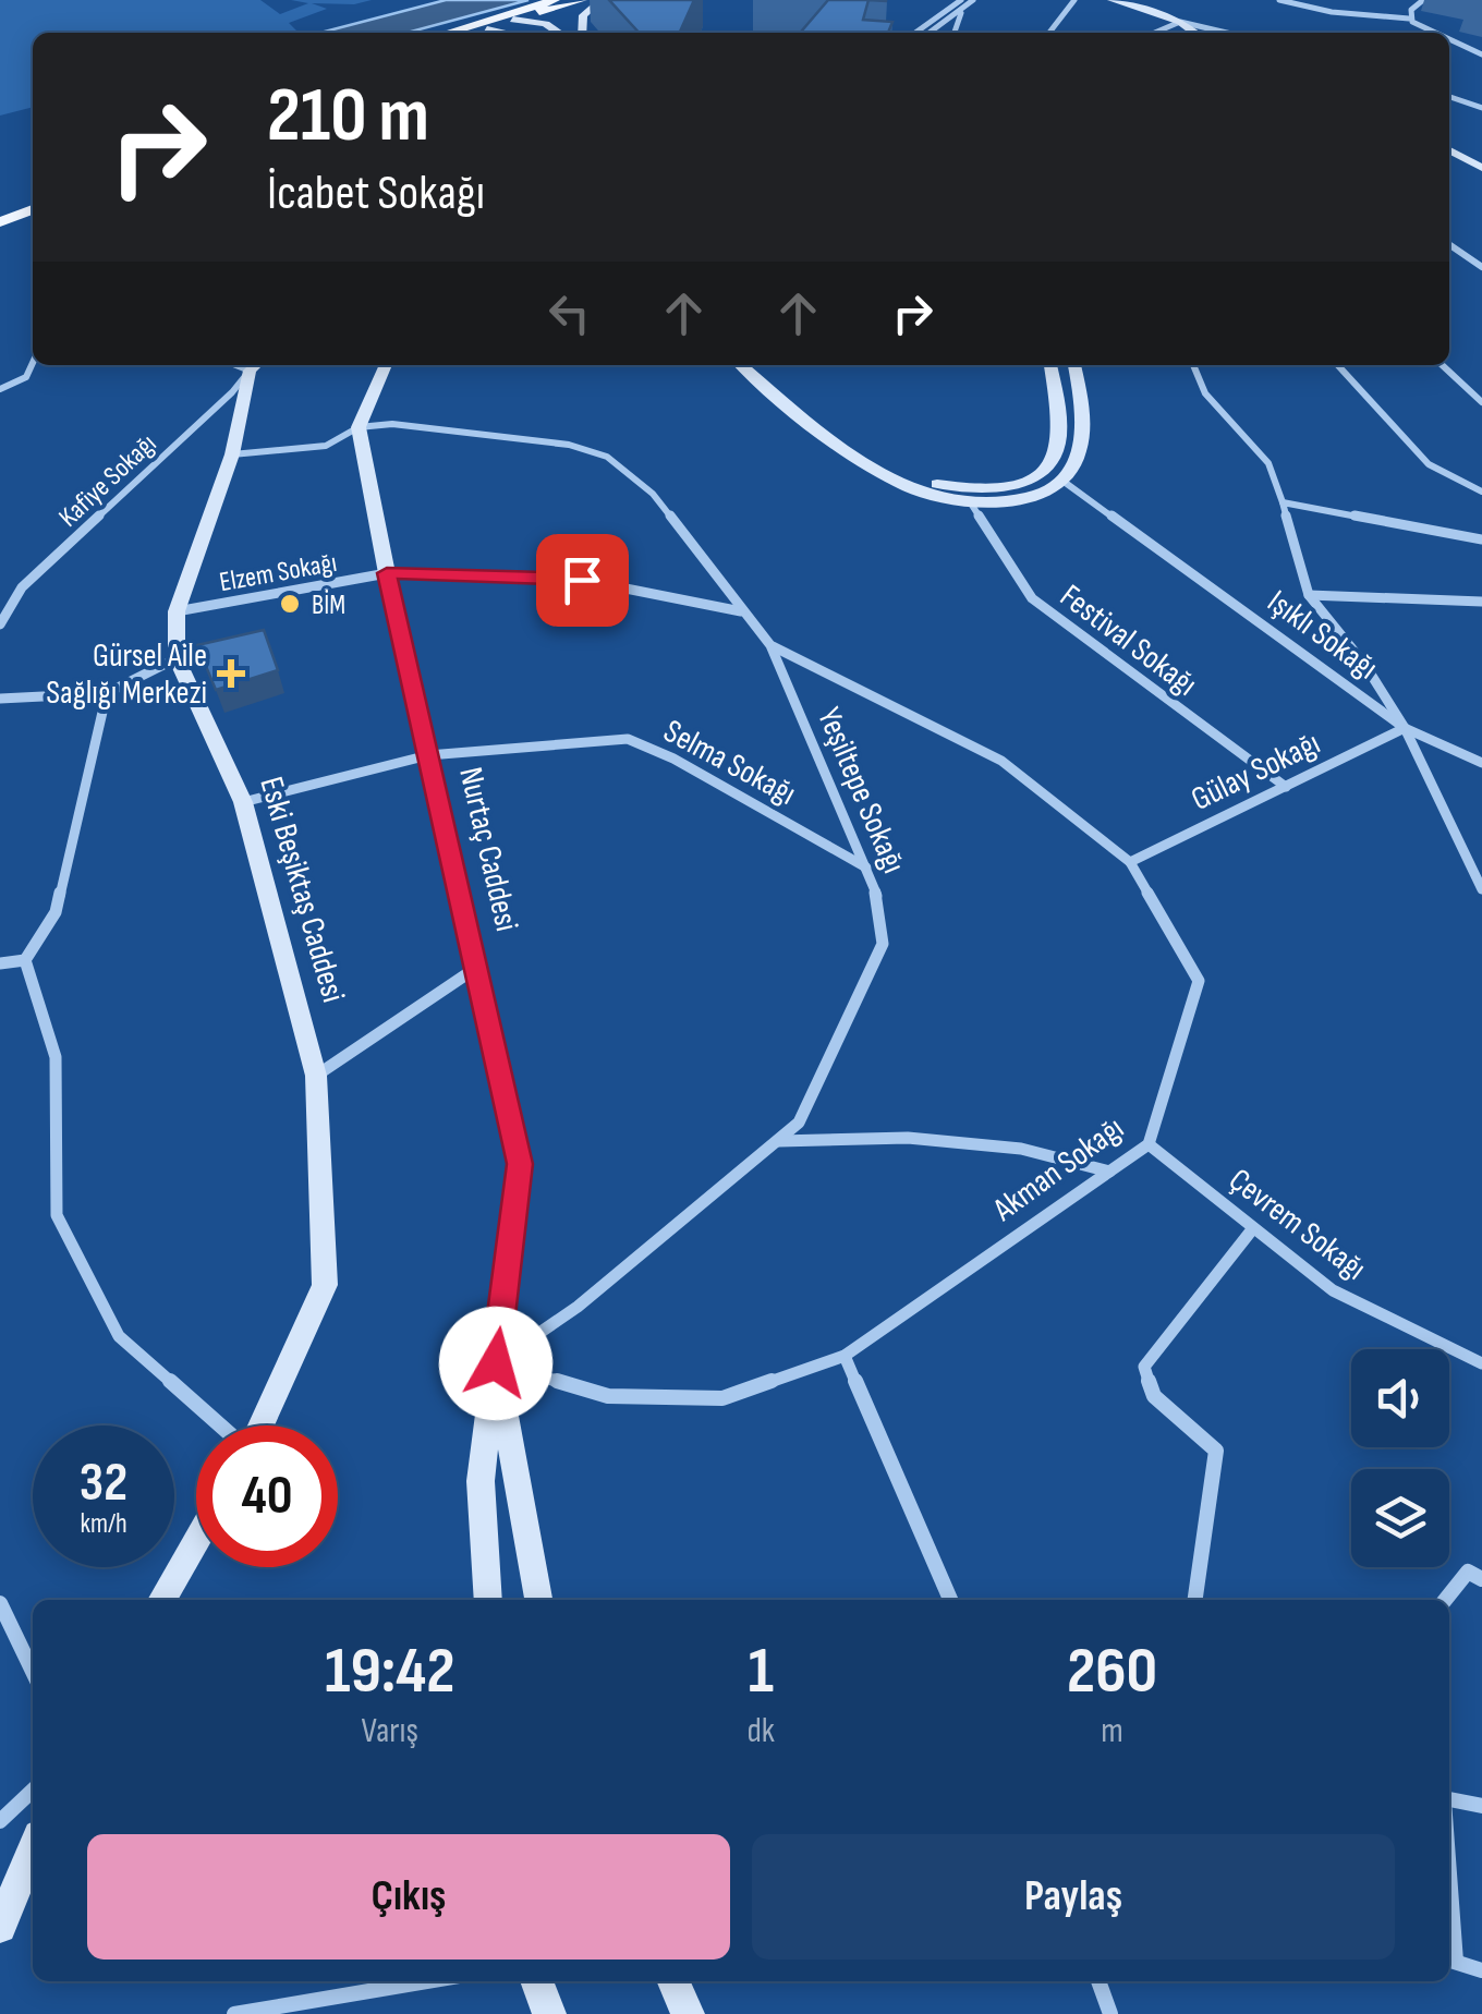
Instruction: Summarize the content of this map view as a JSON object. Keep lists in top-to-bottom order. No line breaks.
{"streets":{"street":["Kafiye Sokağı","Elzem Sokağı","Işıklı Sokağı","Festival Sokağı","Selma Sokağı","Gülay Sokağı","Yeşiltepe Sokağı","Nurtaç Caddesi","Eski Beşiktaş Caddesi","Akman Sokağı","Çevrem Sokağı"]},"crossings":[["Kafiye Sokağı","Eski Beşiktaş Caddesi"],["Elzem Sokağı","Yeşiltepe Sokağı"],["Elzem Sokağı","Nurtaç Caddesi"],["Elzem Sokağı","Eski Beşiktaş Caddesi"],["Işıklı Sokağı","Gülay Sokağı"],["Festival Sokağı","Gülay Sokağı"],["Selma Sokağı","Yeşiltepe Sokağı"],["Selma Sokağı","Nurtaç Caddesi"],["Selma Sokağı","Eski Beşiktaş Caddesi"],["Gülay Sokağı","Akman Sokağı"],["Yeşiltepe Sokağı","Nurtaç Caddesi"],["Yeşiltepe Sokağı","Akman Sokağı"],["Nurtaç Caddesi","Akman Sokağı"],["Akman Sokağı","Çevrem Sokağı"]],"places":{"other":["BİM"],"health":["Gürsel Aile Sağlığı Merkezi"]},"page":{"turn":["210 m","İcabet Sokağı"],"speed":"32 km/h","limit":"40","eta":["19:42","Varış","1","dk","260","m"],"buttons":["Çıkış","Paylaş"]}}
